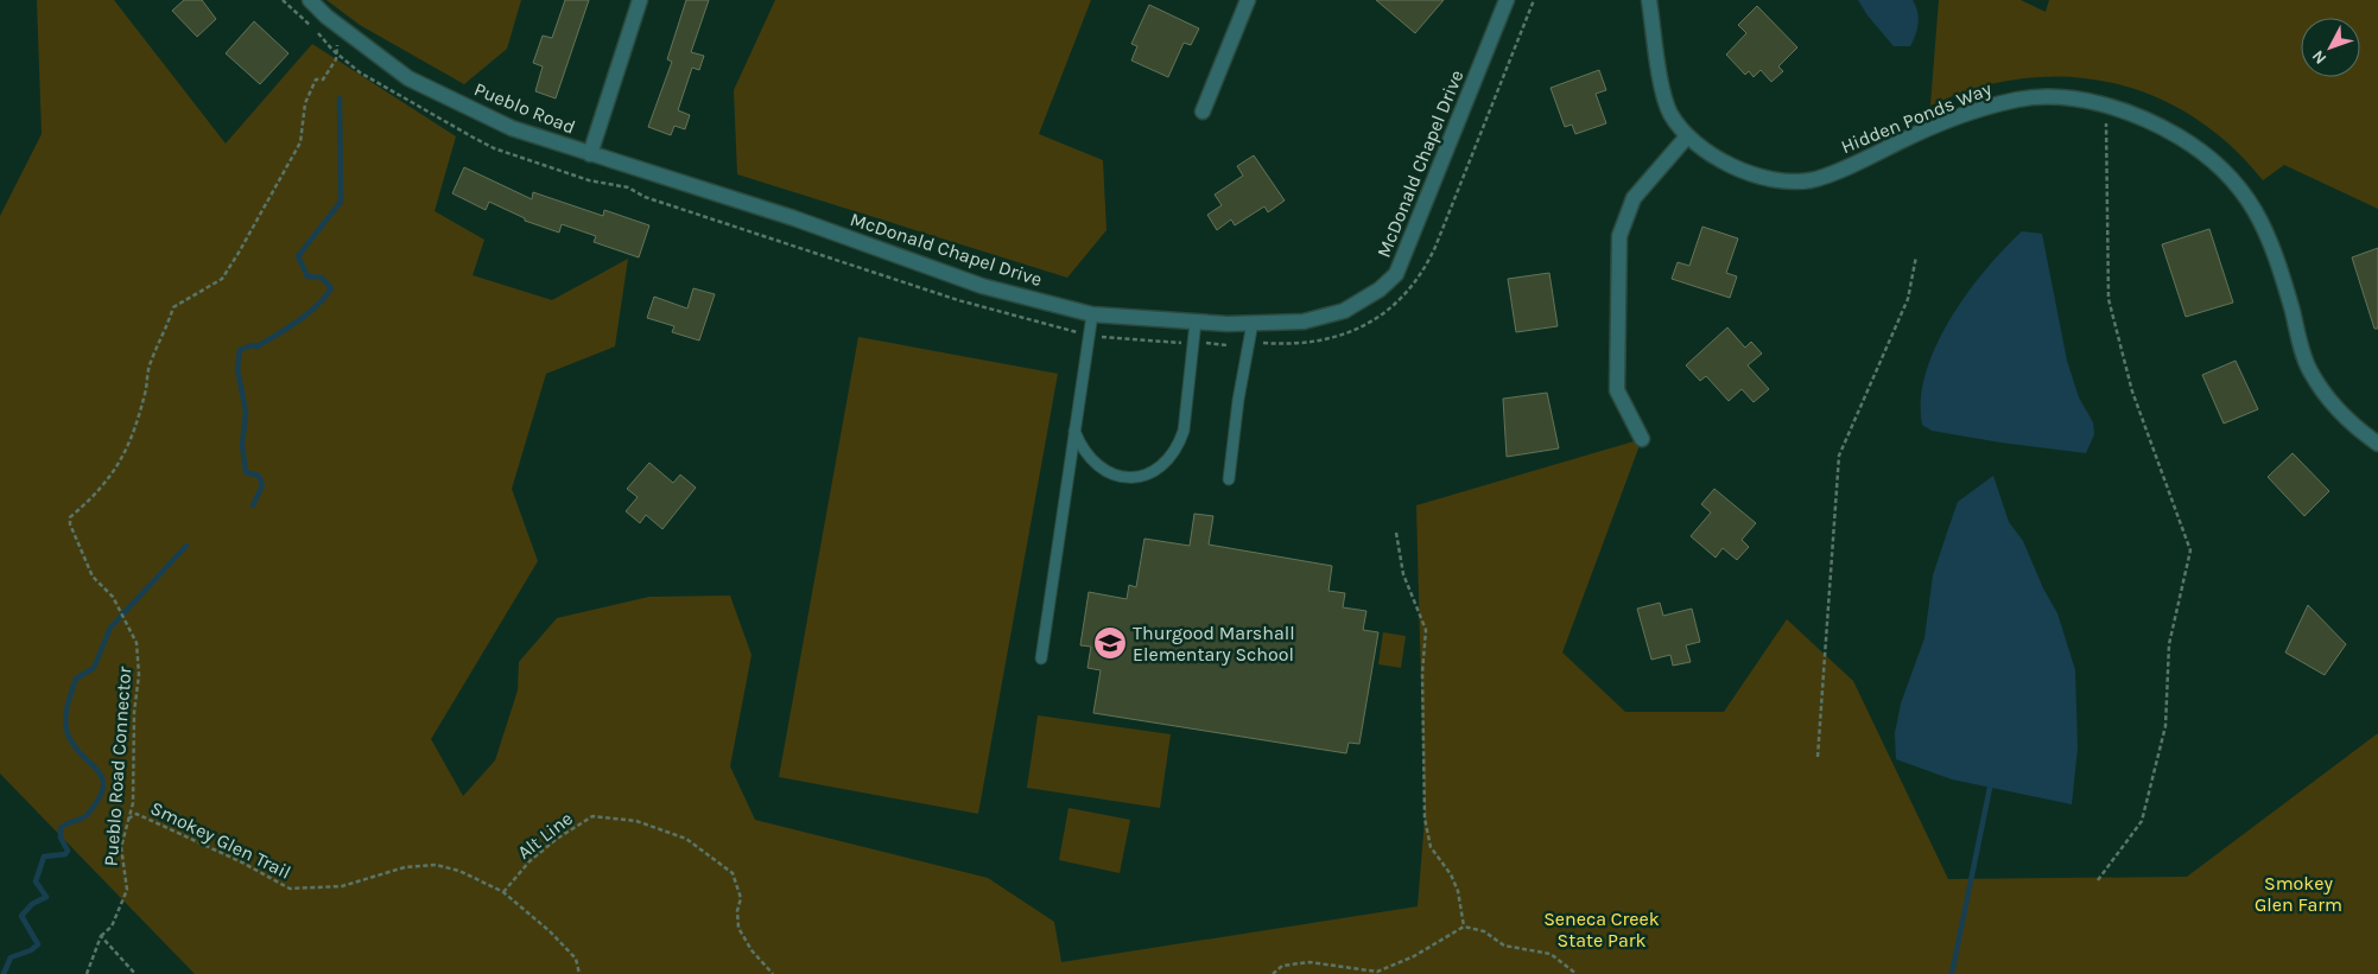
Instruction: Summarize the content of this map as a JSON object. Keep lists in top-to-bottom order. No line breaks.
{"streets":{"street":["Pueblo Road","Hidden Ponds Way","McDonald Chapel Drive"],"path":["Pueblo Road Connector","Alt Line","Smokey Glen Trail"]},"crossings":[["Pueblo Road","McDonald Chapel Drive"],["Pueblo Road","Pueblo Road Connector"],["Pueblo Road Connector","Smokey Glen Trail"],["Alt Line","Smokey Glen Trail"]],"parks":["Smokey Glen Farm","Seneca Creek State Park"],"places":{"school or university":["Thurgood Marshall Elementary School"]},"north":"bottom left"}
